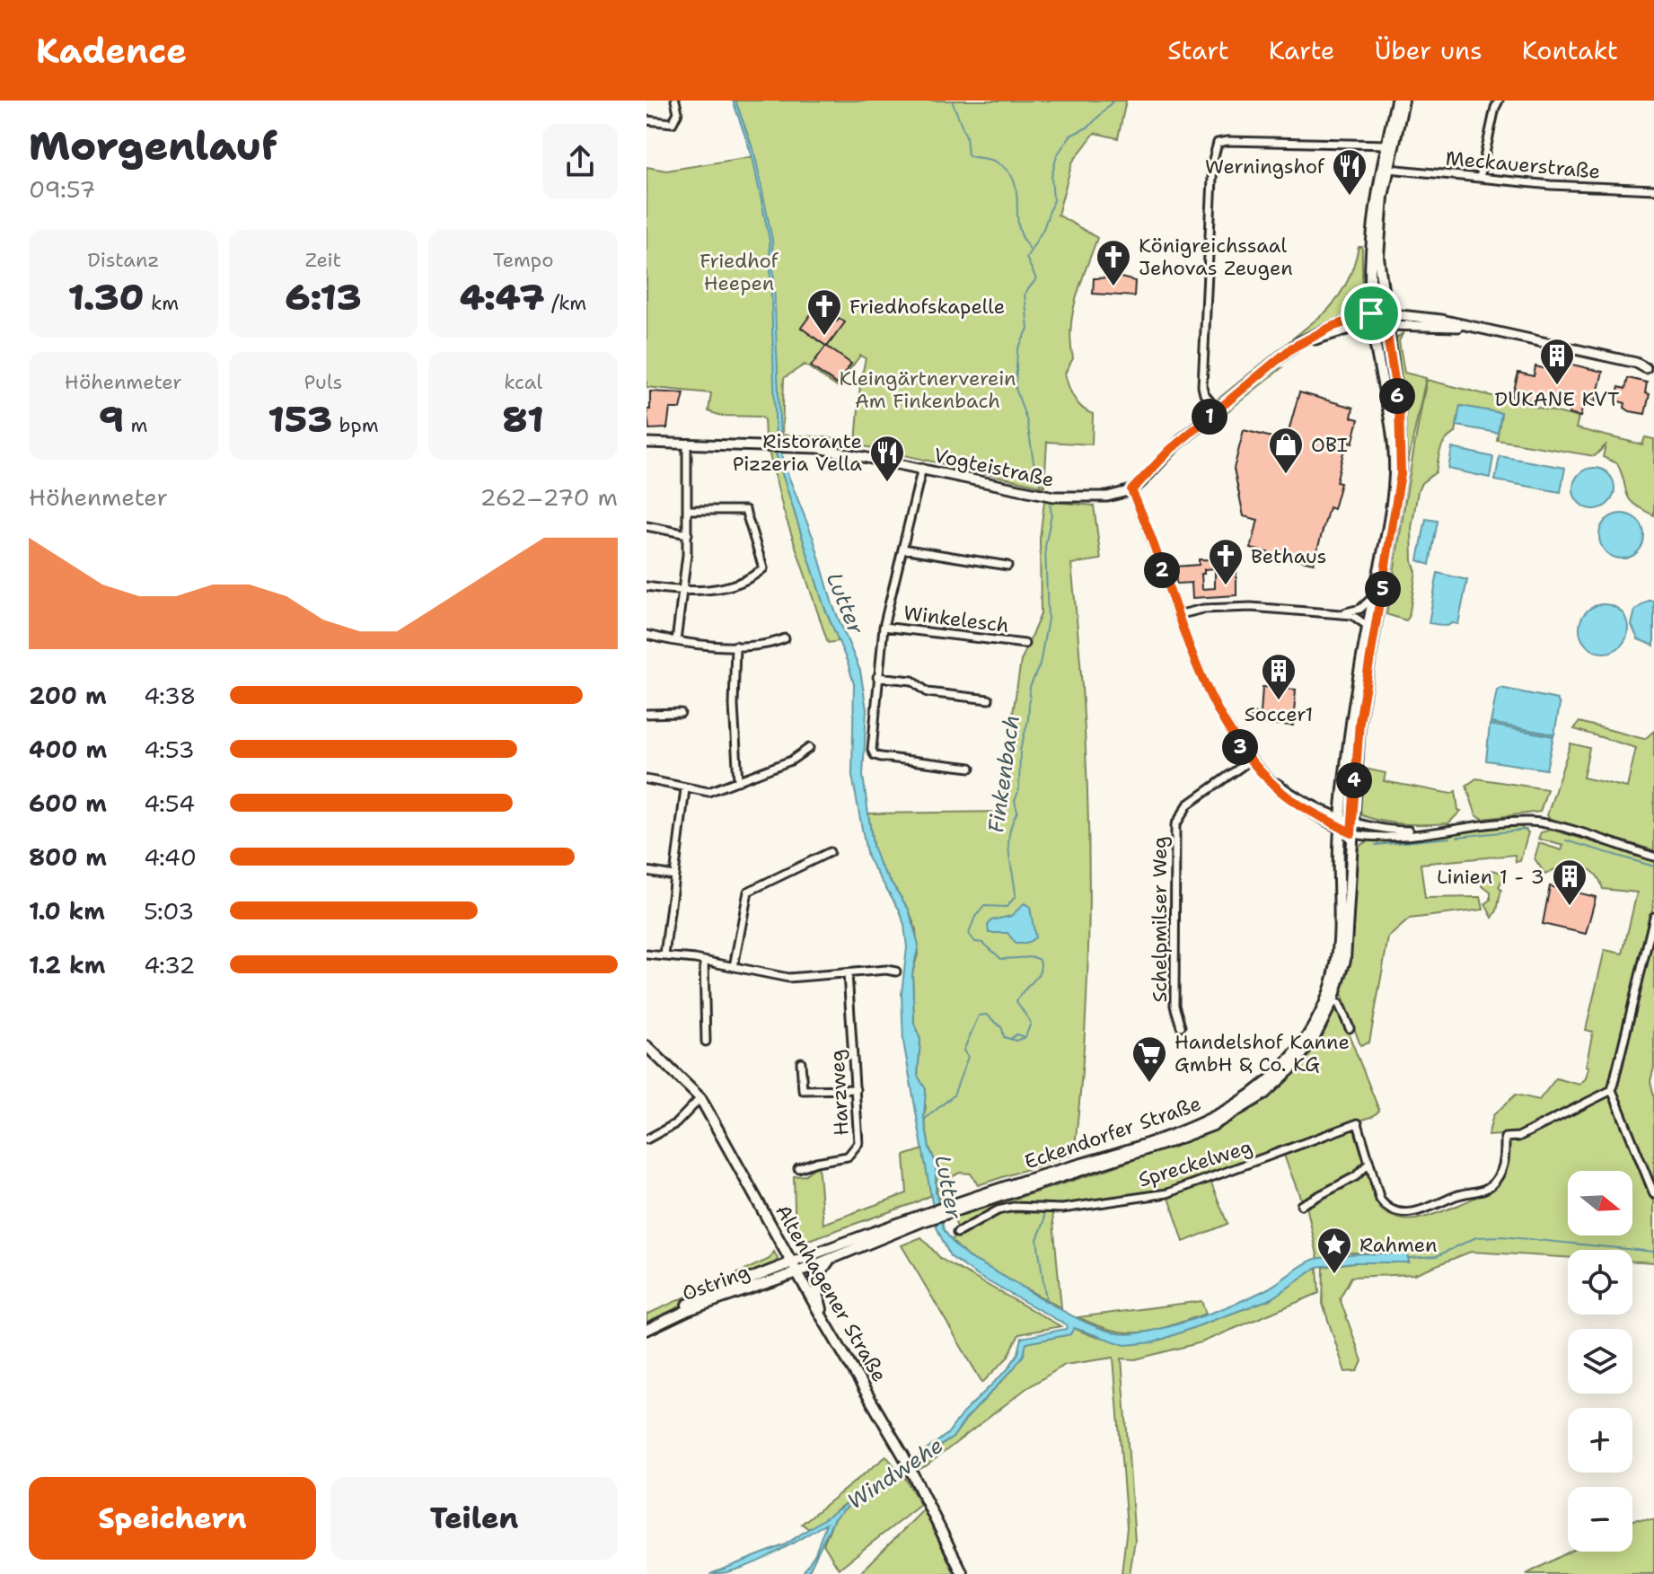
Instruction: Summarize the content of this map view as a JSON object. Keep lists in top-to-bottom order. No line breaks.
{"streets":{"main road":["Eckendorfer Straße","Ostring","Altenhagener Straße"],"street":["Meckauerstraße","Vogteistraße","Winkelesch","Schelpmilser Weg","Harzweg","Spreckelweg"]},"crossings":[["Meckauerstraße","Eckendorfer Straße"],["Eckendorfer Straße","Ostring"],["Eckendorfer Straße","Altenhagener Straße"],["Ostring","Altenhagener Straße"]],"water":["Lutter","Finkenbach","Windwehe"],"parks":["Friedhof Heepen","Kleingärtnerverein Am Finkenbach"],"places":{"restaurant":["Werningshof","Ristorante Pizzeria Vella"],"church":["Königreichssaal Jehovas Zeugen","Friedhofskapelle","Bethaus"],"building":["DUKANE KVT","Soccer1","Linien 1 - 3"],"shop":["OBI"],"supermarket":["Handelshof Kanne GmbH & Co. KG"],"place":["Rahmen"]},"north":"right","page":{"header":"Kadence","nav":["Start","Karte","Über uns","Kontakt"],"heading":["Morgenlauf","09:57"],"stats":[["Distanz","1.30 km"],["Zeit","6:13"],["Tempo","4:47 /km"],["Höhenmeter","9 m"],["Puls","153 bpm"],["kcal","81"]],"pins":["6","1","2","5","3","4"],"chart":["Höhenmeter","262–270 m"],"list":[{"name":"200 m","note":"4:38"},{"name":"400 m","note":"4:53"},{"name":"600 m","note":"4:54"},{"name":"800 m","note":"4:40"},{"name":"1.0 km","note":"5:03"},{"name":"1.2 km","note":"4:32"}],"map_buttons":["+","−"],"buttons":["Speichern","Teilen"]}}
